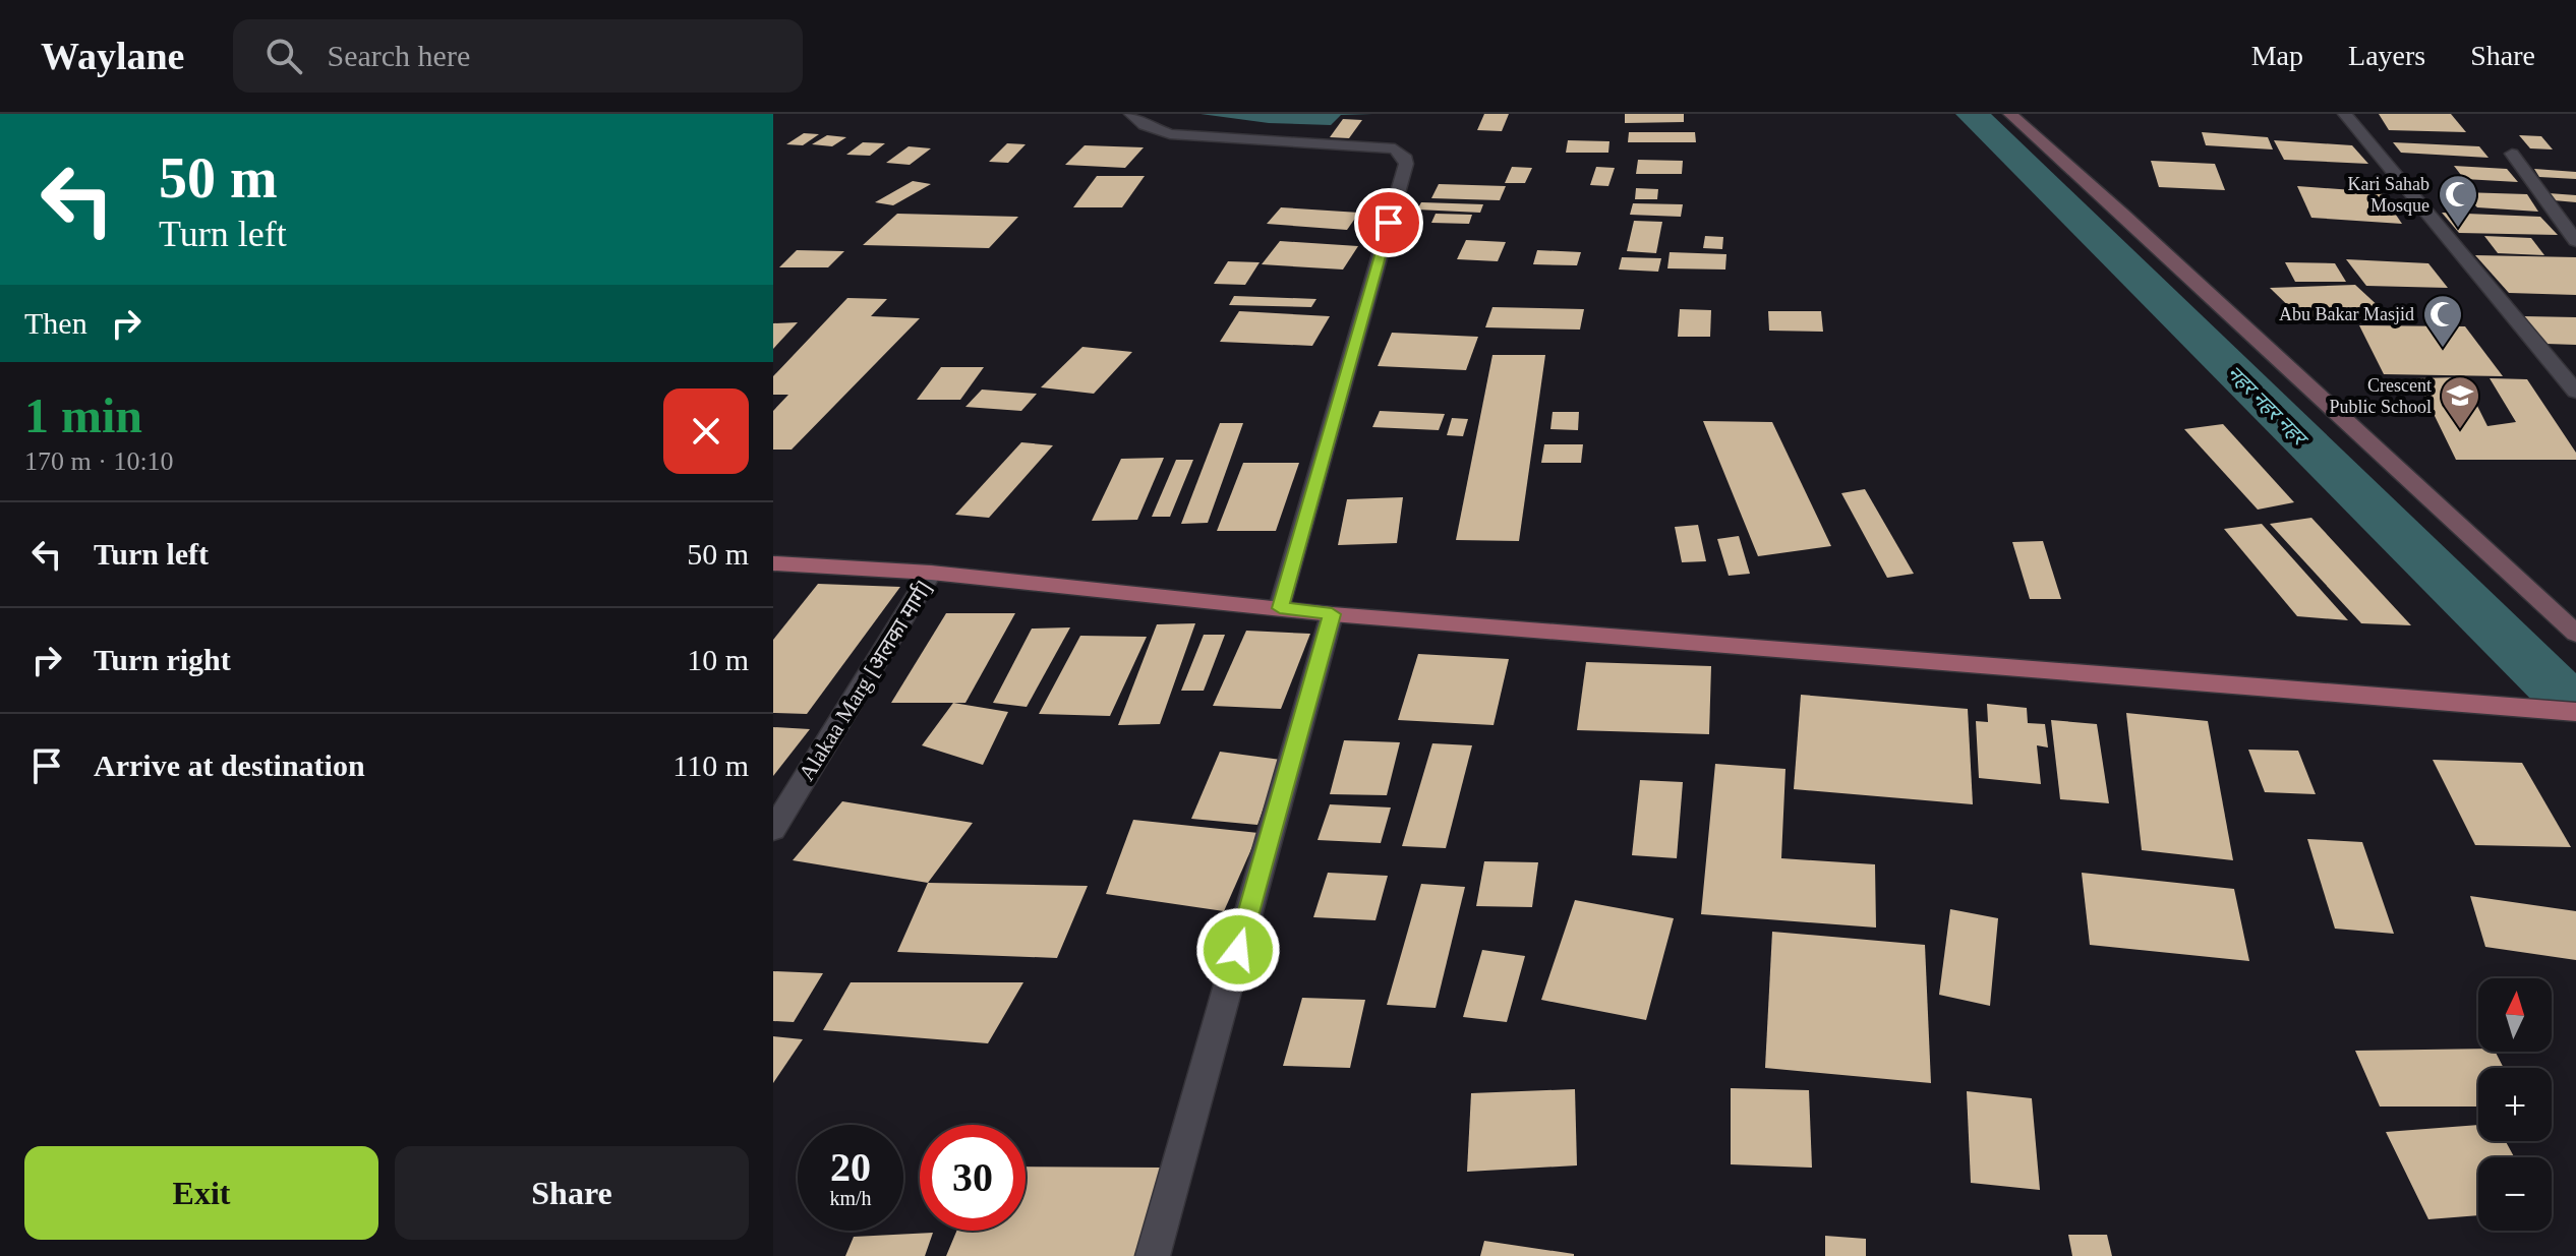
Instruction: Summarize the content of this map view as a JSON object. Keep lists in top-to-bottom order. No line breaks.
{"streets":{"street":["Alakaa Marg [अलका मार्ग]"]},"water":["नहर नहर नहर"],"places":{"mosque":["Kari Sahab Mosque","Abu Bakar Masjid"],"school or university":["Crescent Public School"]},"north":"top","page":{"header":"Waylane","search":"Search here","nav":["Map","Layers","Share"],"turn":["50 m","Turn left"],"then":"Then","heading":["1 min","170 m · 10:10"],"list":[{"name":"Turn left","value":"50 m"},{"name":"Turn right","value":"10 m"},{"name":"Arrive at destination","value":"110 m"}],"map_buttons":["+","−"],"speed":"20 km/h","limit":"30","buttons":["Exit","Share"]}}
